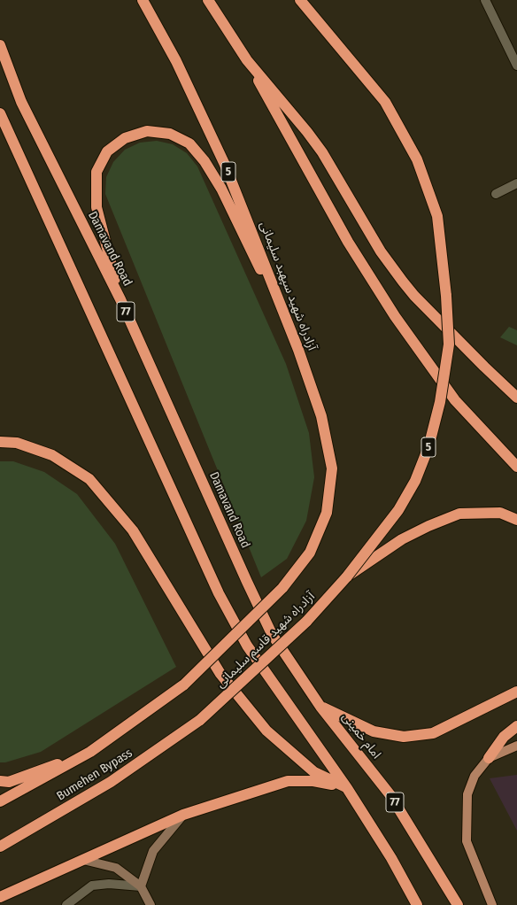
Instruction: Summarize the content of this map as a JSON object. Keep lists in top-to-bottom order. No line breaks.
{"streets":{"highway":["5","Damavand Road","آزادراه شهید سپهبد سلیمانی","77","آزادراه شهید قاسم سلیمانی","امام خمینی","Bumehen Bypass"]},"crossings":[["5","آزادراه شهید قاسم سلیمانی"],["Damavand Road","امام خمینی"],["آزادراه شهید سپهبد سلیمانی","آزادراه شهید قاسم سلیمانی"],["آزادراه شهید قاسم سلیمانی","Bumehen Bypass"]]}
